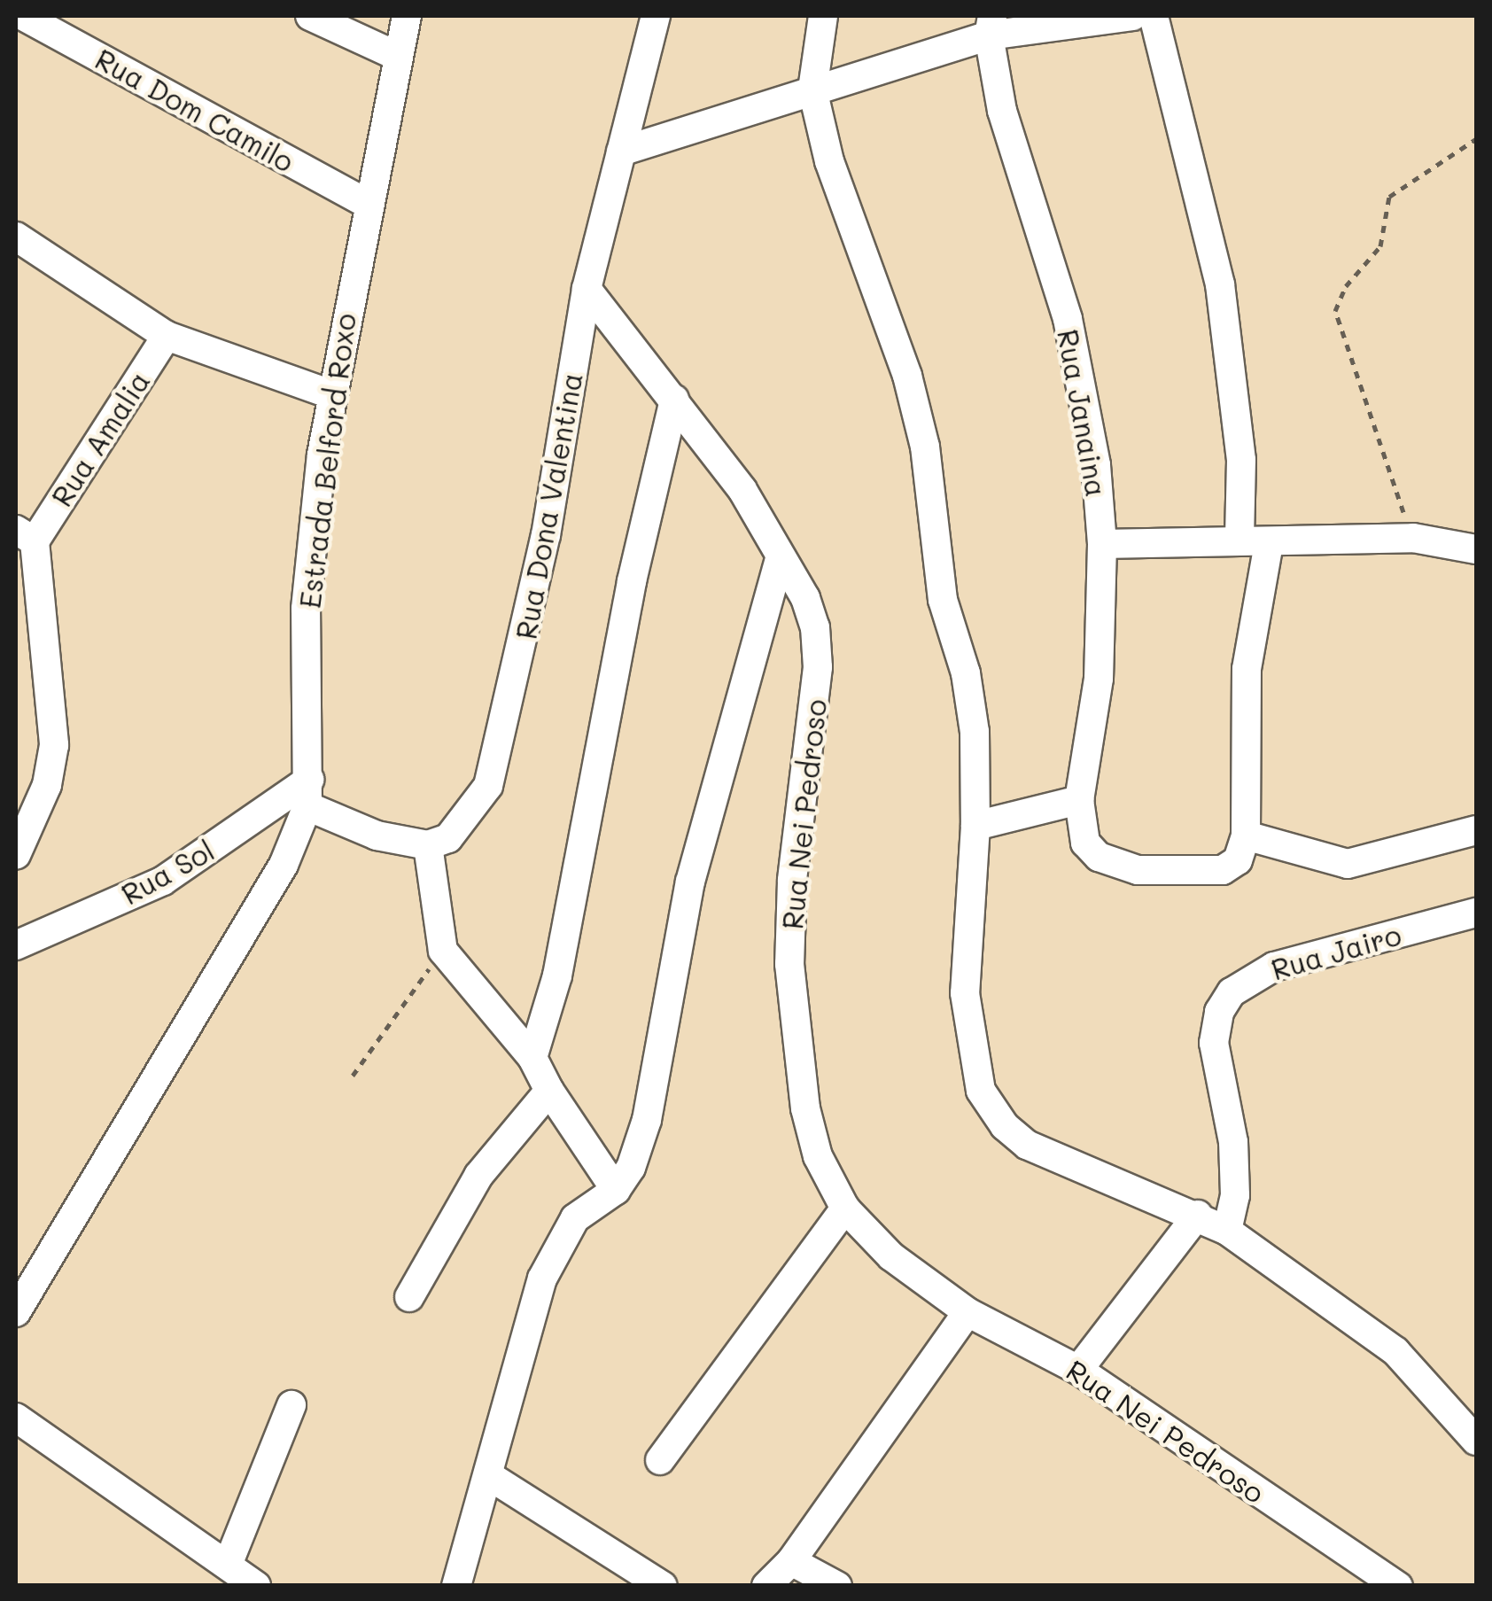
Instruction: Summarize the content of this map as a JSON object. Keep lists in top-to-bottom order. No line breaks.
{"streets":{"street":["Rua Dom Camilo","Rua Janaina","Rua Amalia","Estrada Belford Roxo","Rua Dona Valentina","Rua Nei Pedroso","Rua Sol","Rua Jairo"]},"crossings":[["Rua Dom Camilo","Estrada Belford Roxo"],["Estrada Belford Roxo","Rua Sol"],["Rua Dona Valentina","Rua Nei Pedroso"]]}
